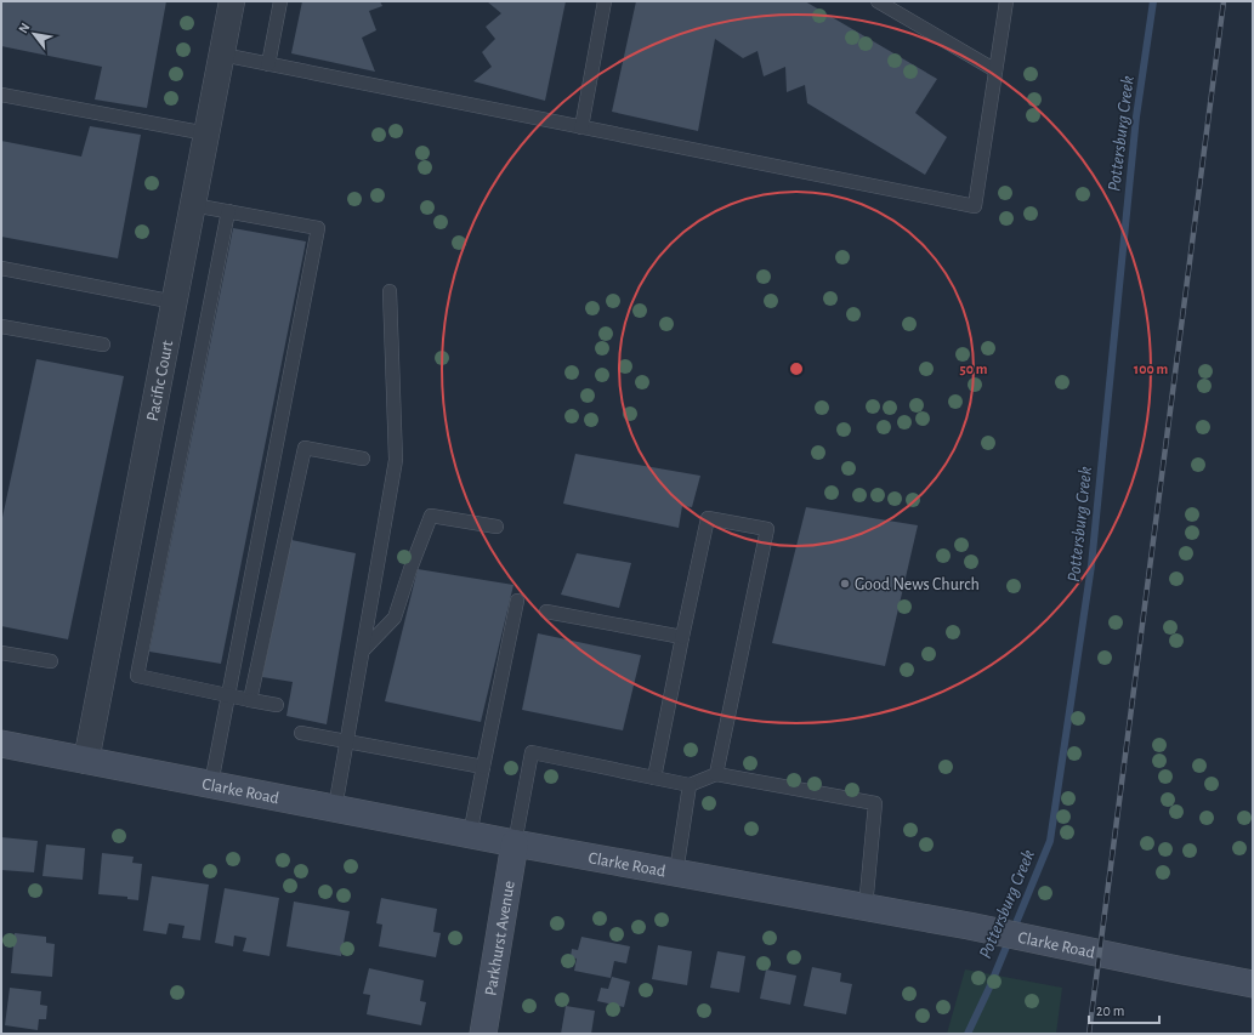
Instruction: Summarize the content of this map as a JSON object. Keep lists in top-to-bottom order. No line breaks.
{"streets":{"main road":["Clarke Road","Parkhurst Avenue"],"street":["Pacific Court"]},"crossings":[["Pacific Court","Clarke Road"],["Clarke Road","Parkhurst Avenue"]],"water":["Pottersburg Creek"],"places":["Good News Church"],"scale_bar":"20 m","north":"top left","rings":["50 m","100 m"]}
